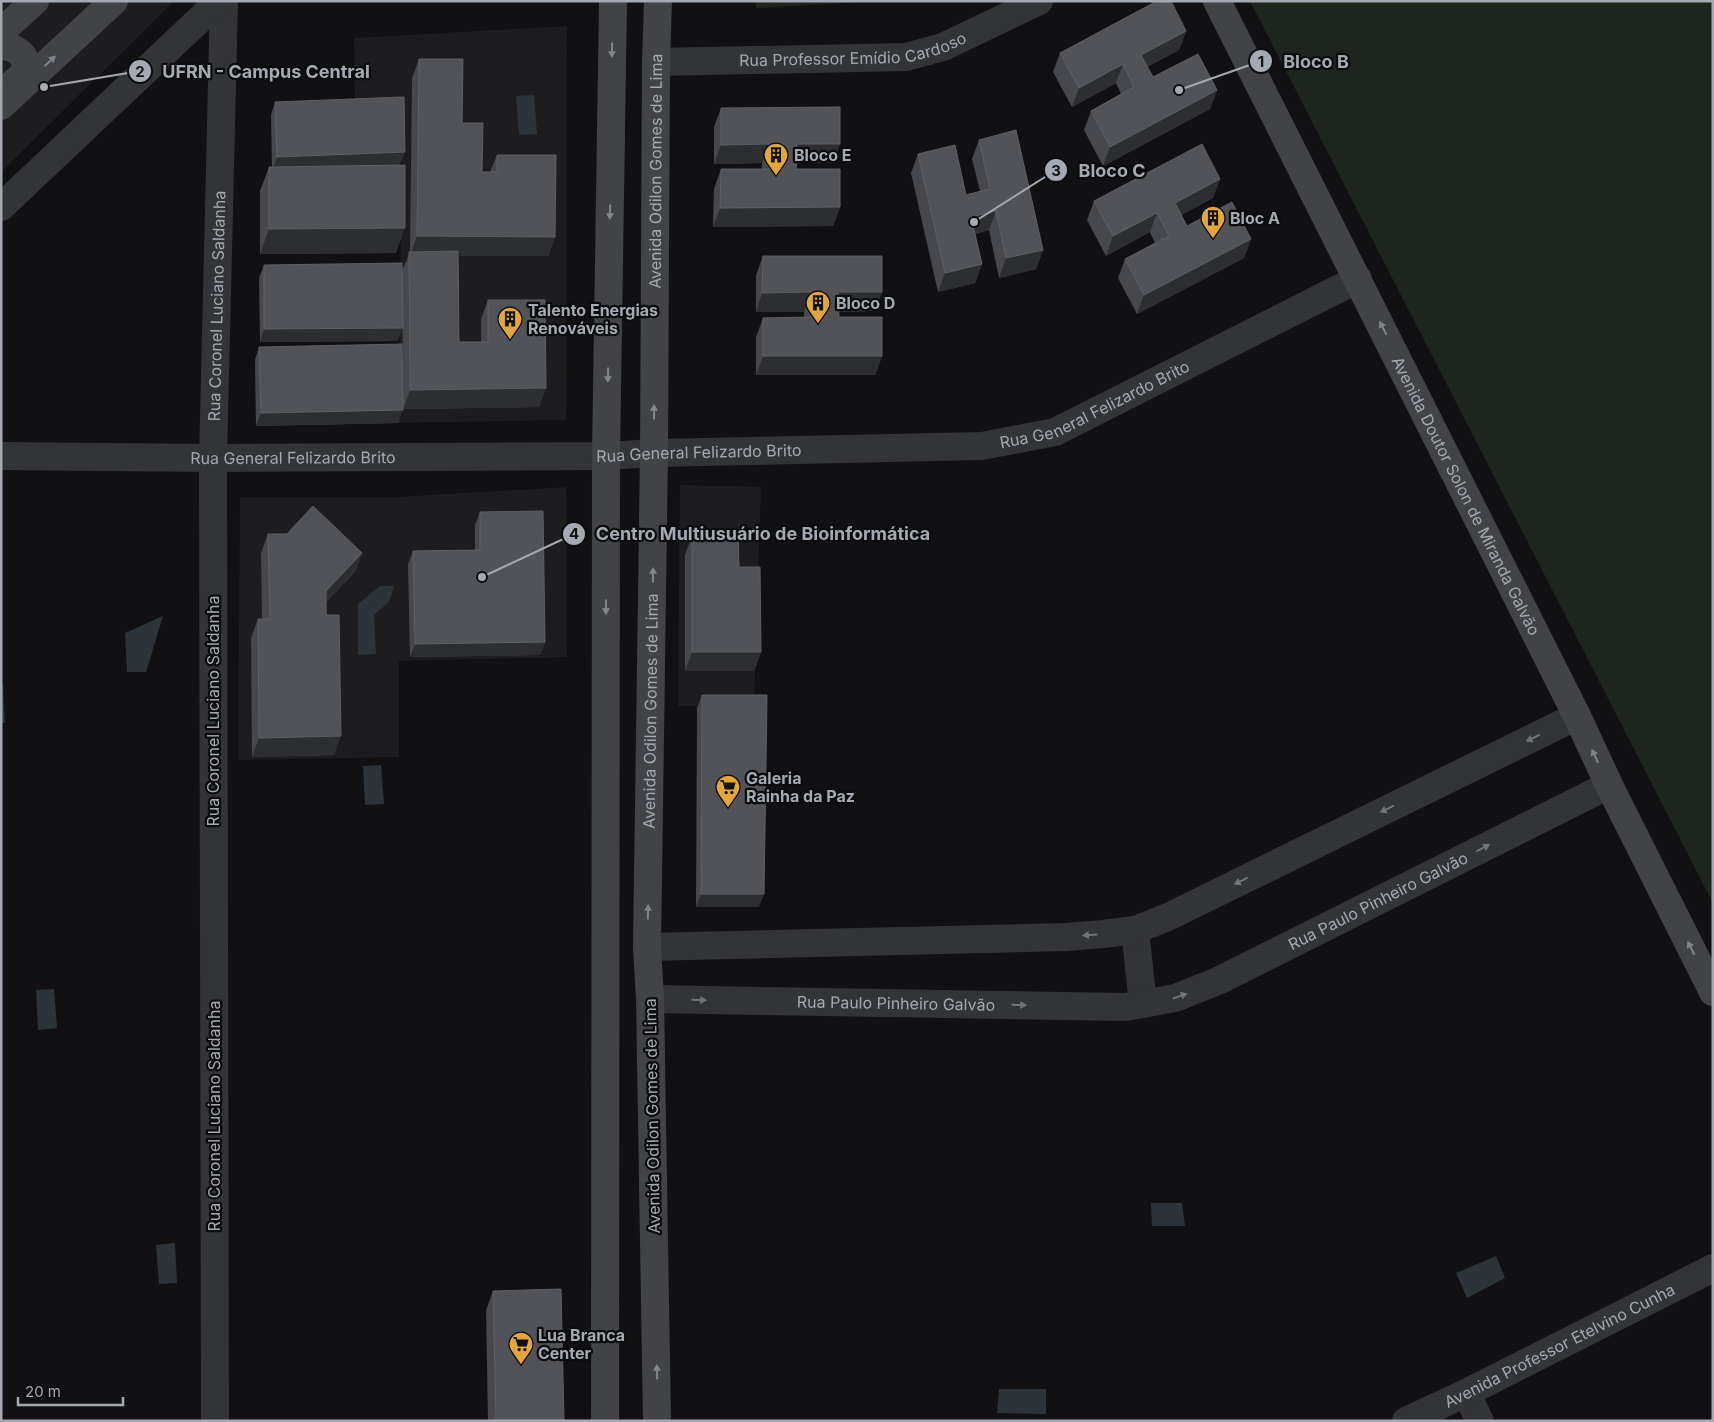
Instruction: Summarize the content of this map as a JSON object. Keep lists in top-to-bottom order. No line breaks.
{"streets":{"main road":["Avenida Odilon Gomes de Lima","Avenida Doutor Solon de Miranda Galvão"],"street":["Rua Professor Emídio Cardoso","Rua Coronel Luciano Saldanha","Rua General Felizardo Brito","Rua Paulo Pinheiro Galvão","Avenida Professor Etelvino Cunha"]},"crossings":[["Rua Professor Emídio Cardoso","Avenida Odilon Gomes de Lima"],["Avenida Odilon Gomes de Lima","Rua General Felizardo Brito"],["Avenida Odilon Gomes de Lima","Rua Paulo Pinheiro Galvão"],["Rua Coronel Luciano Saldanha","Rua General Felizardo Brito"],["Rua General Felizardo Brito","Avenida Doutor Solon de Miranda Galvão"],["Avenida Doutor Solon de Miranda Galvão","Rua Paulo Pinheiro Galvão"]],"one_way":["Avenida Doutor Solon de Miranda Galvão"],"places":{"other":["UFRN - Campus Central","Bloco B","Bloco C","Centro Multiusuário de Bioinformática"],"building":["Bloco E","Bloc A","Bloco D","Talento Energias Renováveis"],"supermarket":["Galeria Rainha da Paz","Lua Branca Center"]},"scale_bar":"20 m"}
